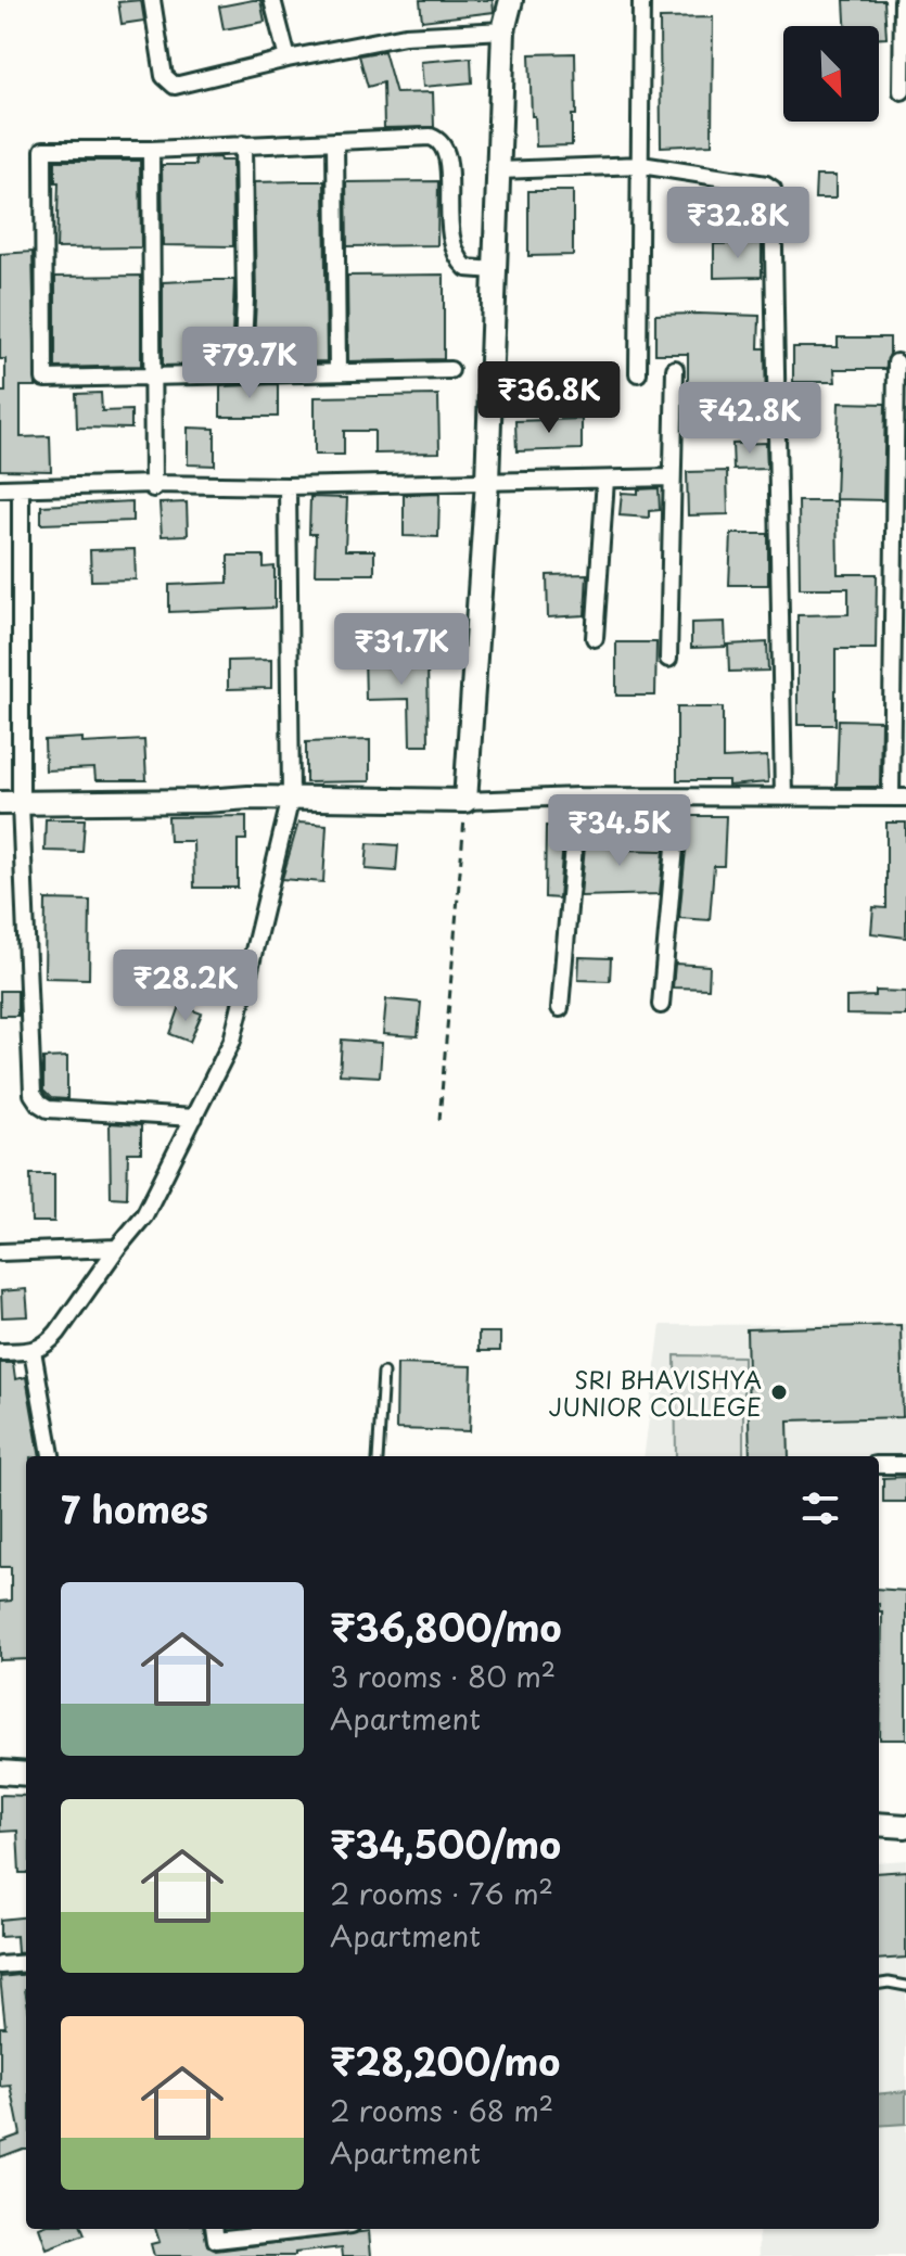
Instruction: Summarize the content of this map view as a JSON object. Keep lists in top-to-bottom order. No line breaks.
{"places":["SRI BHAVISHYA JUNIOR COLLEGE"],"north":"bottom right","page":{"price":["₹32.8K","₹79.7K","₹36.8K","₹42.8K","₹31.7K","₹34.5K","₹28.2K"],"heading":"7 homes","list":[{"name":"₹36,800/mo","note":"3 rooms · 80 m² · Apartment"},{"name":"₹34,500/mo","note":"2 rooms · 76 m² · Apartment"},{"name":"₹28,200/mo","note":"2 rooms · 68 m² · Apartment"}]}}
